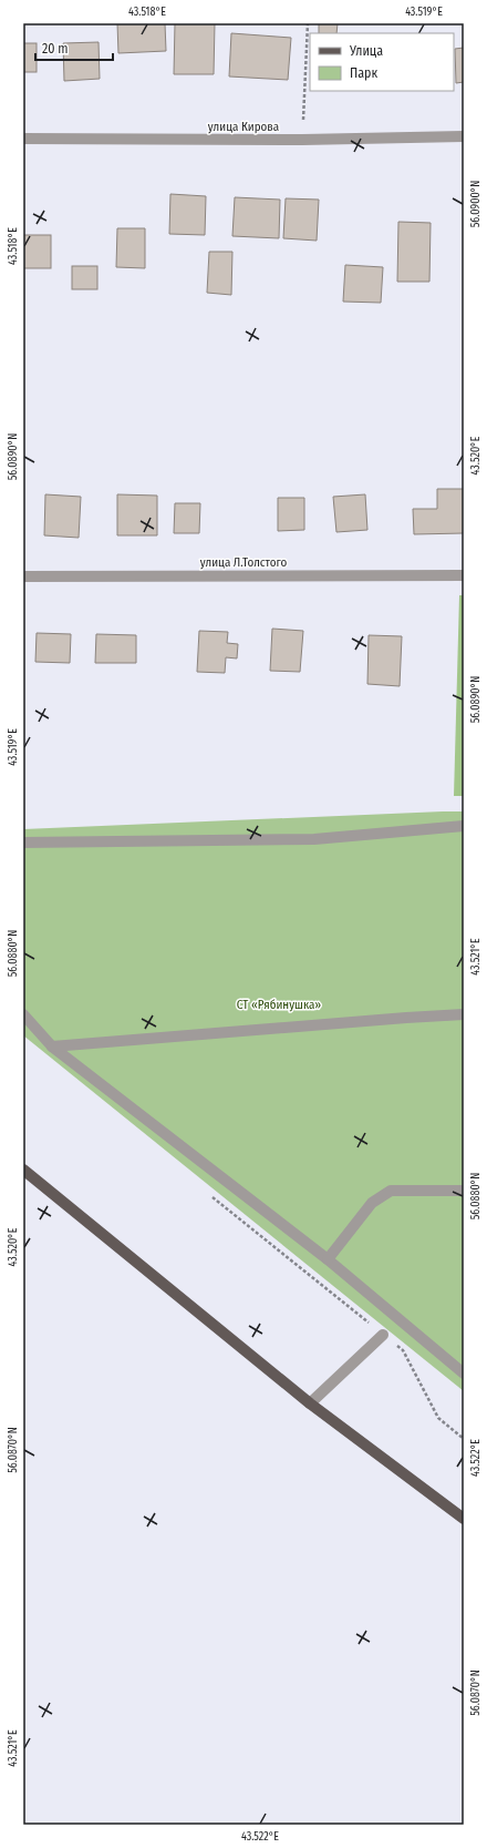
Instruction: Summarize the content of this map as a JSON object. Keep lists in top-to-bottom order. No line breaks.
{"streets":{"street":["улица Кирова","улица Л.Толстого"]},"parks":["СТ «Рябинушка»"],"legend":["Улица","Парк"],"scale_bar":"20 m","coordinates":["43.518°E","43.519°E","56.0900°N","43.520°E","56.0890°N","56.0880°N","43.521°E","56.0870°N","43.522°E"]}
